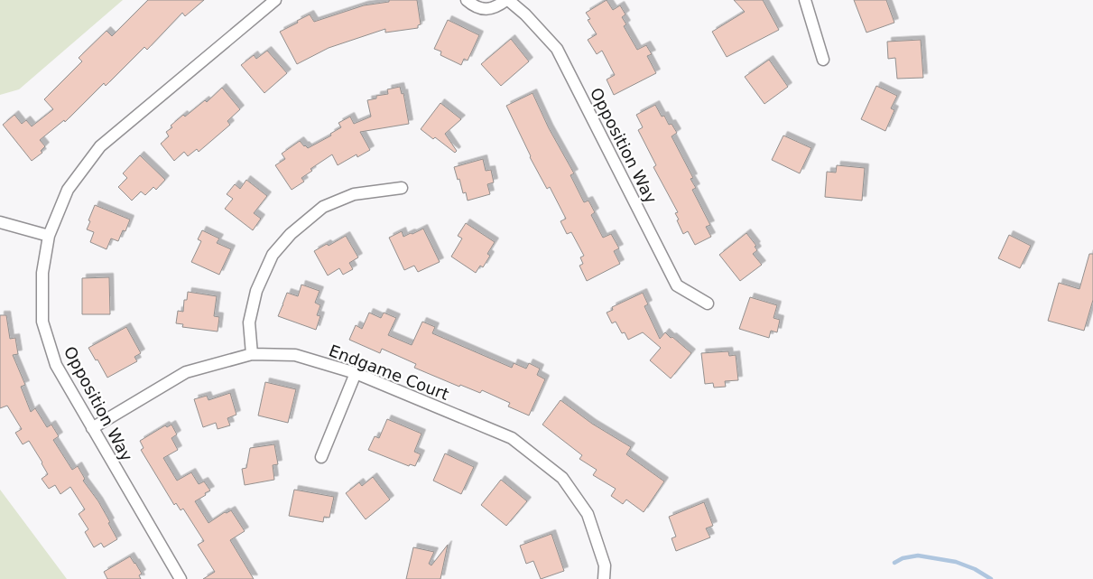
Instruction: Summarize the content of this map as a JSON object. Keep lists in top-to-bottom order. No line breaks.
{"streets":{"street":["Opposition Way","Endgame Court"]},"crossings":[["Opposition Way","Endgame Court"]]}
